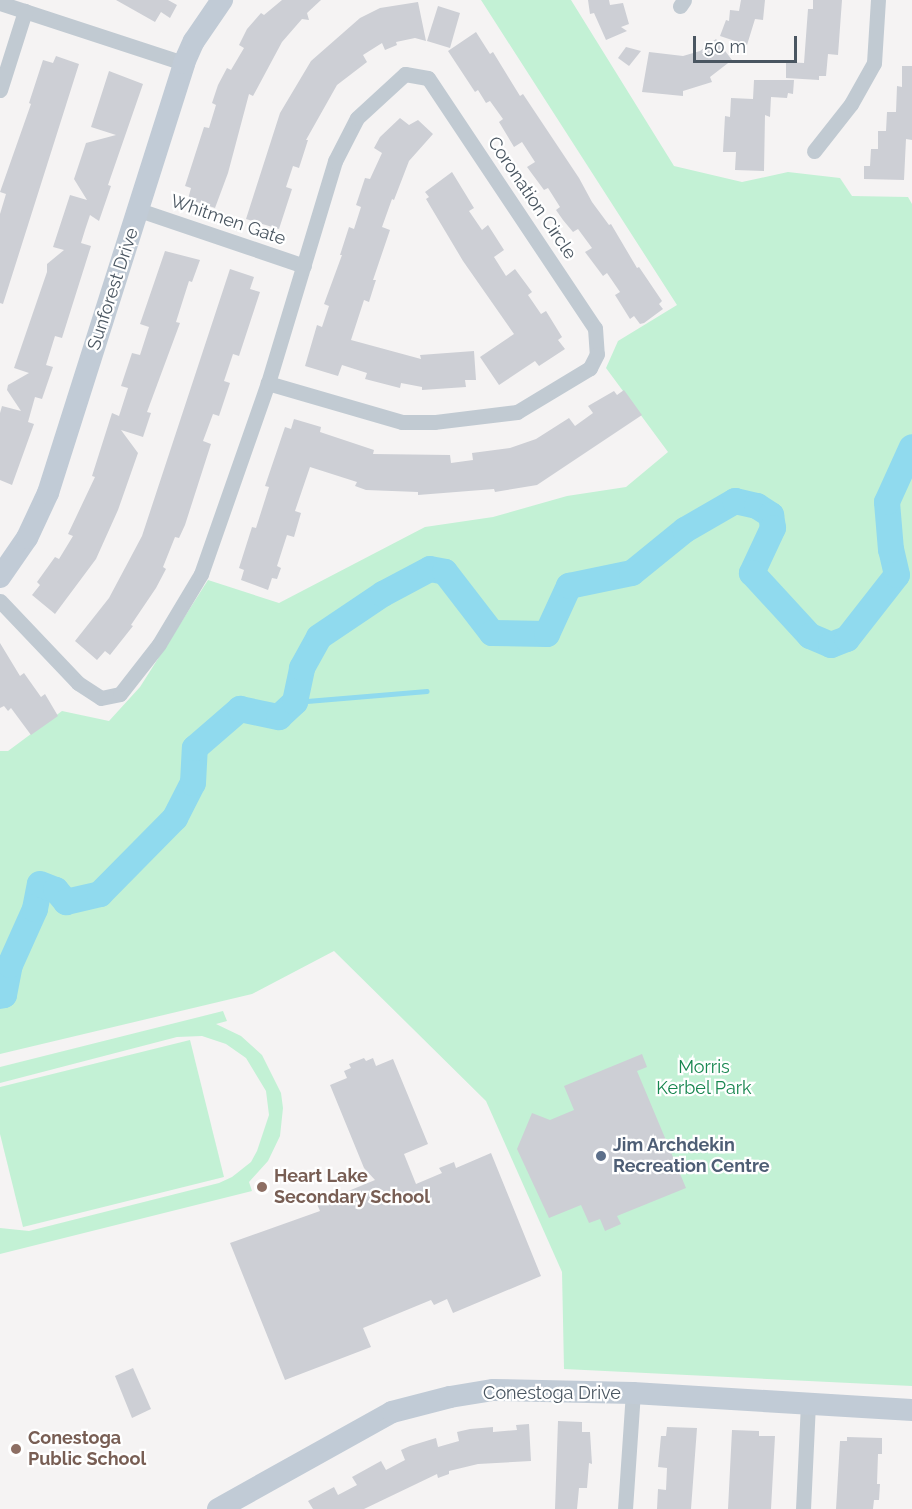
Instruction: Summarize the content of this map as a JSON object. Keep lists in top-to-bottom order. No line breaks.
{"streets":{"street":["Coronation Circle","Whitmen Gate","Sunforest Drive","Conestoga Drive"]},"crossings":[["Coronation Circle","Whitmen Gate"],["Whitmen Gate","Sunforest Drive"]],"parks":["Morris Kerbel Park"],"places":["Jim Archdekin Recreation Centre","Heart Lake Secondary School","Conestoga Public School"],"scale_bar":"50 m"}
